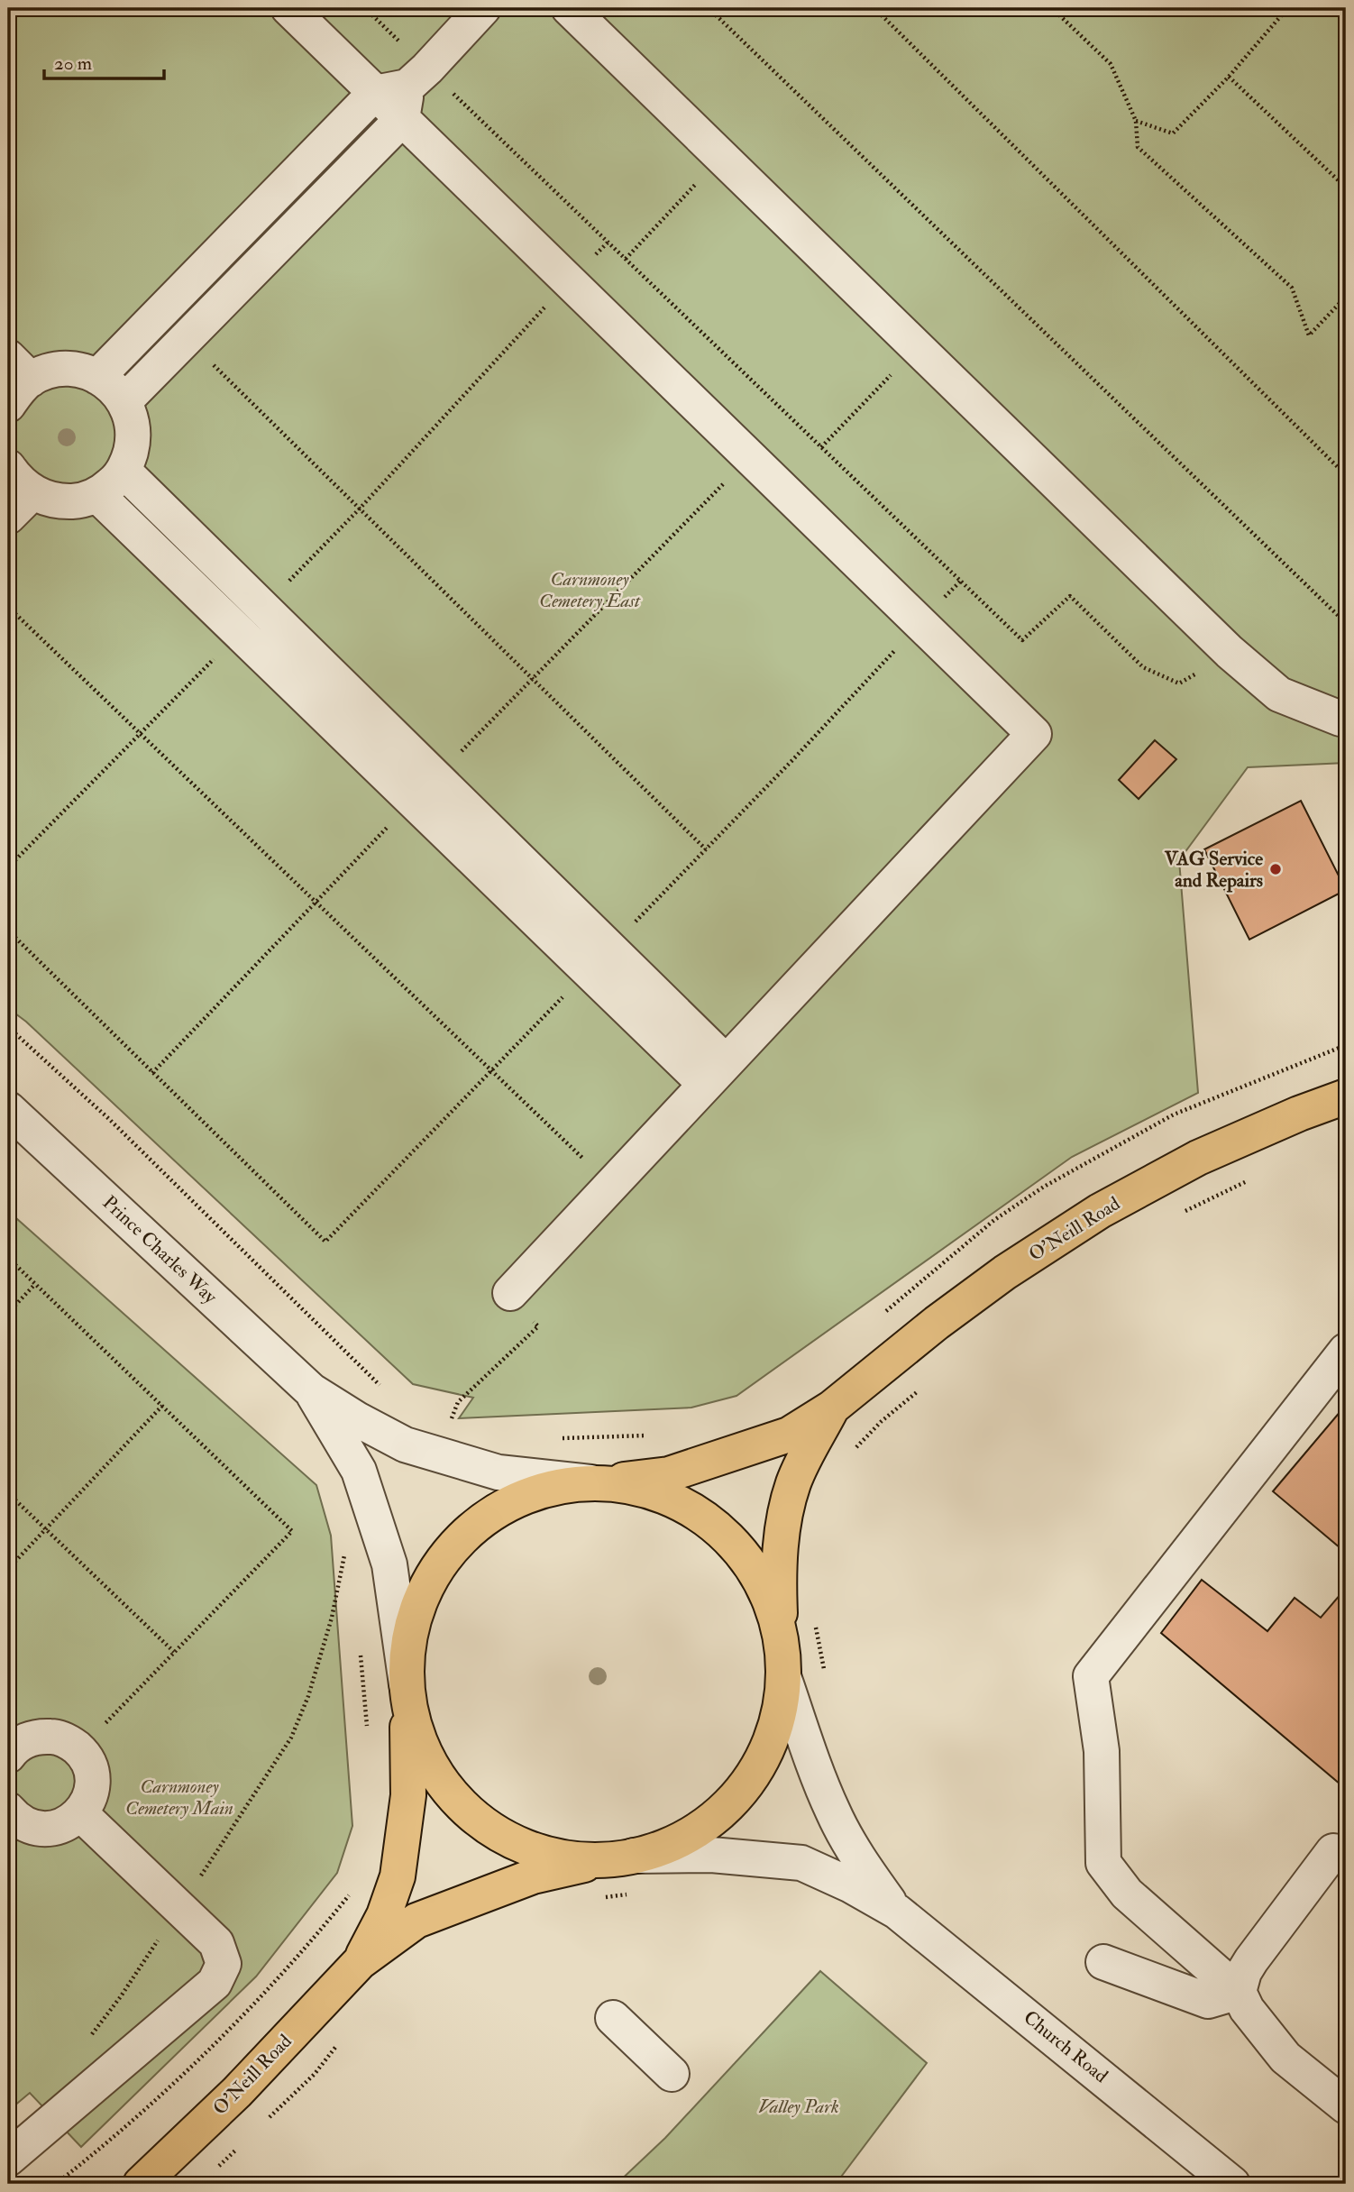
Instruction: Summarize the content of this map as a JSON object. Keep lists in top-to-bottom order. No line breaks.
{"streets":{"main road":["O'Neill Road"],"street":["Prince Charles Way","Church Road"]},"crossings":[["O'Neill Road","Prince Charles Way"],["O'Neill Road","Church Road"]],"parks":["Carnmoney Cemetery East","Carnmoney Cemetery Main","Valley Park"],"places":["VAG Service and Repairs"],"scale_bar":"20 m"}
